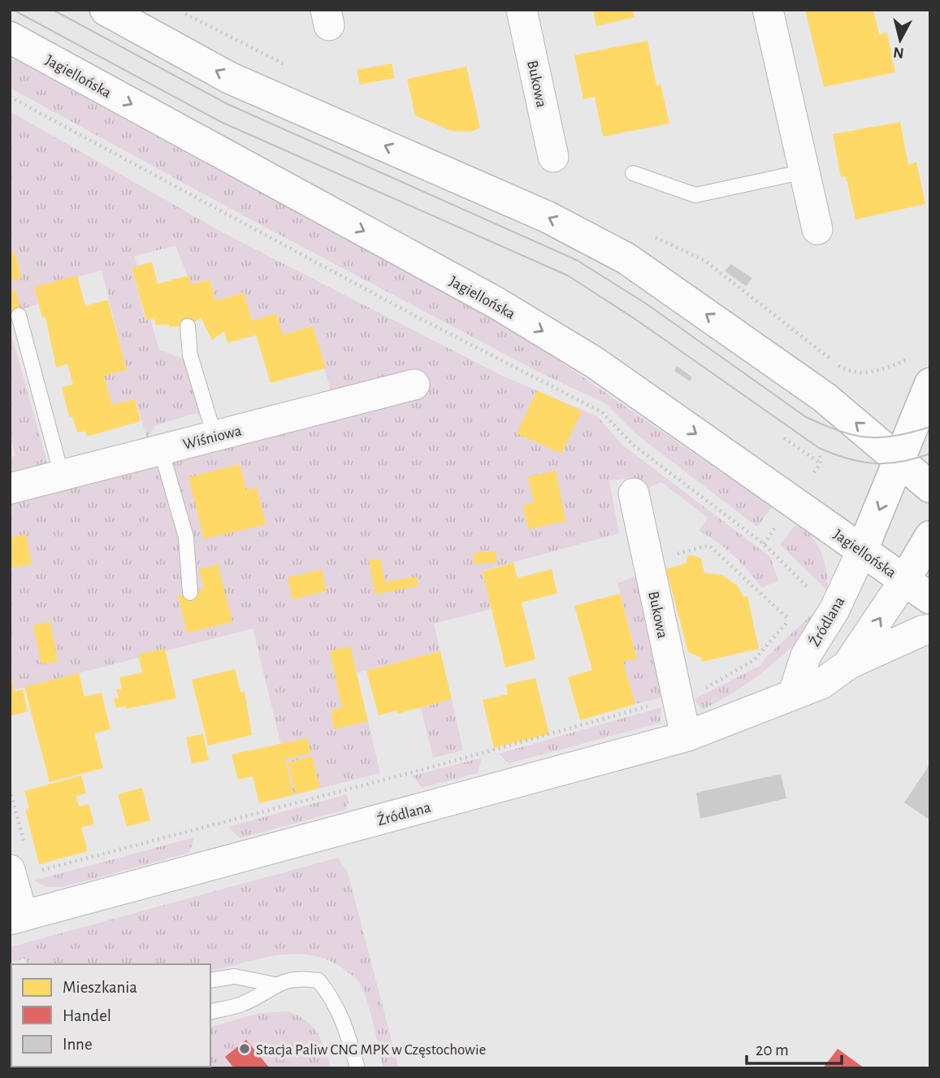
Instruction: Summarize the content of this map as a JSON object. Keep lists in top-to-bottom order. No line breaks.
{"streets":{"main road":["Jagiellońska"],"street":["Bukowa","Wiśniowa","Źródlana"]},"crossings":[["Jagiellońska","Źródlana"],["Bukowa","Źródlana"]],"places":["Stacja Paliw CNG MPK w Częstochowie"],"legend":["Mieszkania","Handel","Inne"],"scale_bar":"20 m","north":"bottom"}
